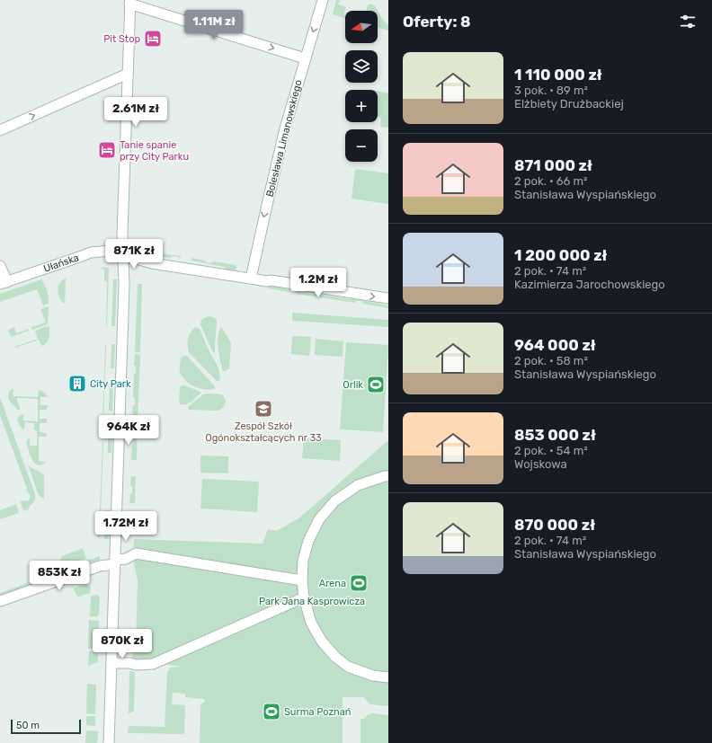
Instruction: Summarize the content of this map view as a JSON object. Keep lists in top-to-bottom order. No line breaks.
{"streets":{"street":["Bolesława Limanowskiego","Ułańska"]},"crossings":[["Bolesława Limanowskiego","Ułańska"]],"one_way":["Bolesława Limanowskiego","Ułańska"],"parks":["Park Jana Kasprowicza"],"places":{"hotel":["Pit Stop","Tanie spanie przy City Parku"],"building":["City Park"],"sports":["Orlik","Arena","Surma Poznań"],"school or university":["Zespół Szkół Ogónokształcących nr 33"]},"scale_bar":"50 m","north":"left","page":{"heading":"Oferty: 8","price":["1.11M zł","2.61M zł","871K zł","1.2M zł","964K zł","1.72M zł","853K zł","870K zł"],"map_buttons":["+","−"],"list":[{"name":"1 110 000 zł","note":"3 pok. · 89 m² · Elżbiety Drużbackiej"},{"name":"871 000 zł","note":"2 pok. · 66 m² · Stanisława Wyspiańskiego"},{"name":"1 200 000 zł","note":"2 pok. · 74 m² · Kazimierza Jarochowskiego"},{"name":"964 000 zł","note":"2 pok. · 58 m² · Stanisława Wyspiańskiego"},{"name":"853 000 zł","note":"2 pok. · 54 m² · Wojskowa"},{"name":"870 000 zł","note":"2 pok. · 74 m² · Stanisława Wyspiańskiego"}],"scale":"50 m"}}
